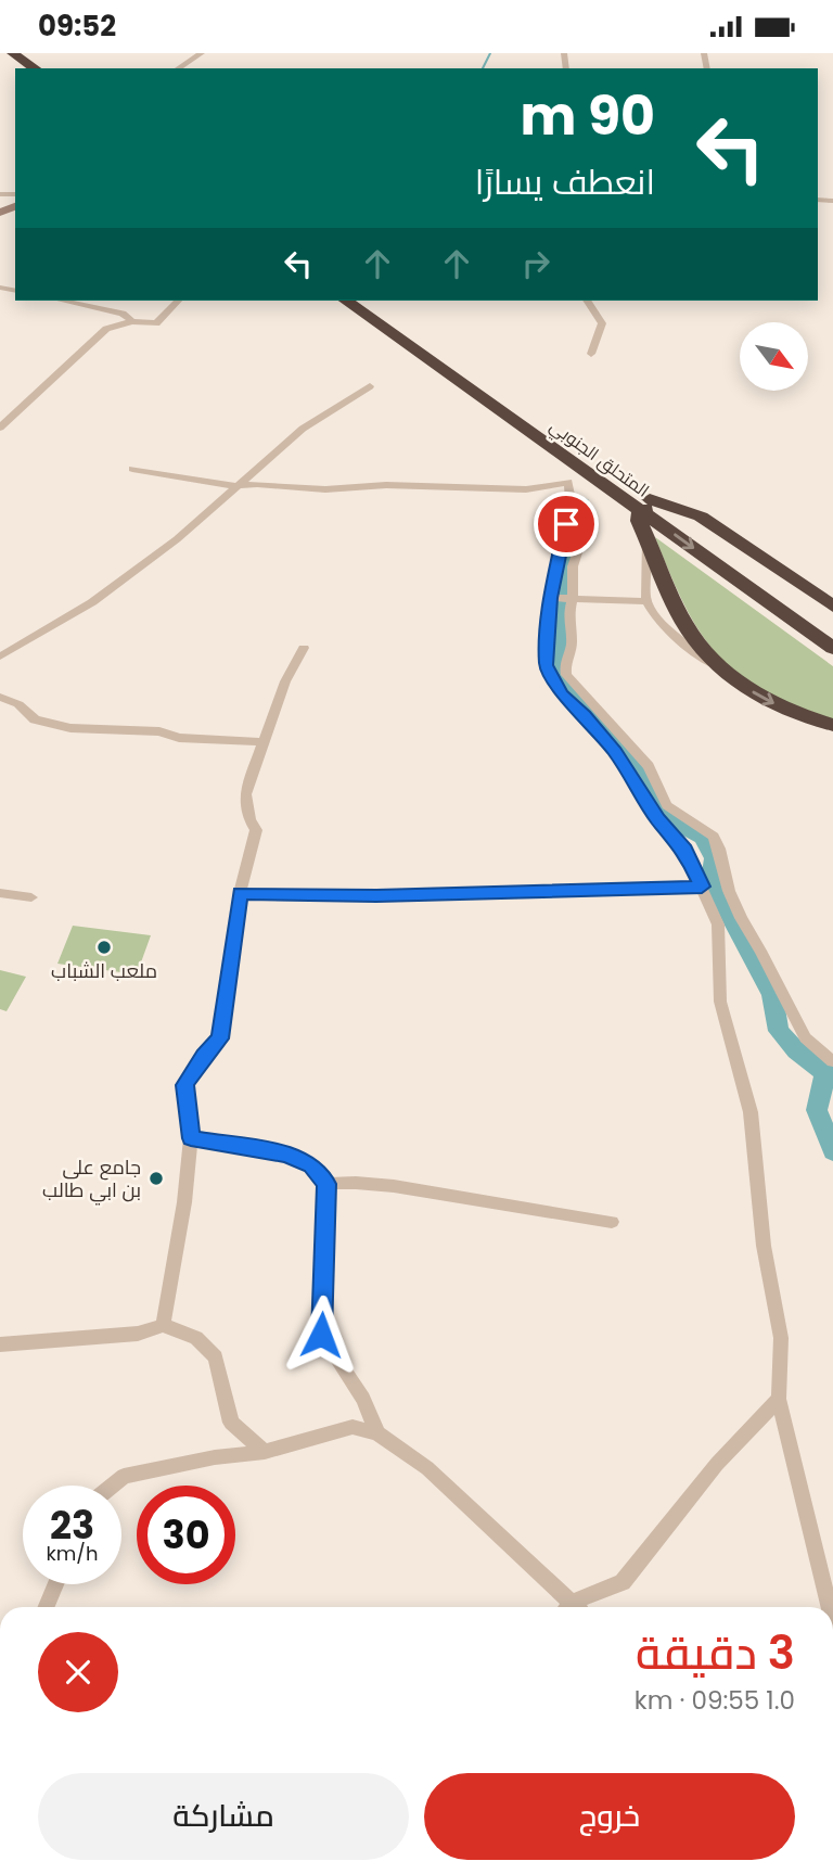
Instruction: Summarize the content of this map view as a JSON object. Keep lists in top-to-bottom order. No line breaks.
{"streets":{"highway":["المتحلق الجنوبي"]},"places":["ملعب الشباب","جامع علي بن ابي طالب"],"north":"bottom right","page":{"status":"09:52","turn":["90 m","انعطف يسارًا"],"speed":"23 km/h","limit":"30","heading":["3 دقيقة","1.0 km · 09:55"],"buttons":["خروج","مشاركة"]}}
